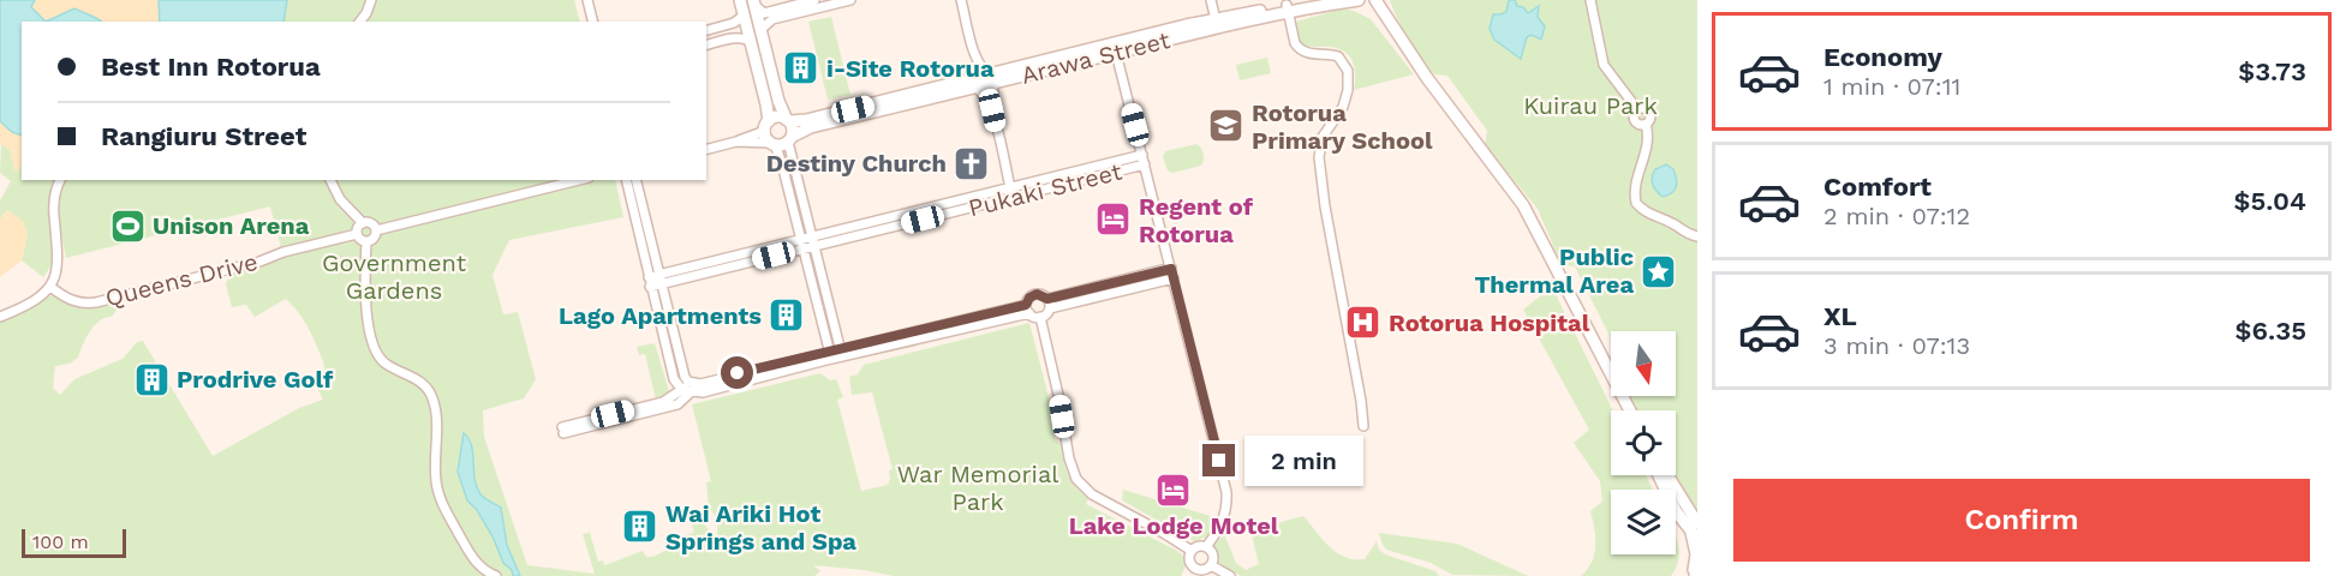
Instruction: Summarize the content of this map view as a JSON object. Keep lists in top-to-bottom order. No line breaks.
{"streets":{"main road":["Arawa Street"],"street":["Pukaki Street","Queens Drive"]},"parks":["Kuirau Park","Government Gardens","War Memorial Park"],"places":{"building":["i-Site Rotorua","Lago Apartments","Prodrive Golf","Wai Ariki Hot Springs and Spa"],"school or university":["Rotorua Primary School"],"church":["Destiny Church"],"hotel":["Regent of Rotorua","Lake Lodge Motel"],"sports":["Unison Arena"],"place":["Public Thermal Area"],"hospital":["Rotorua Hospital"]},"scale_bar":"100 m","north":"bottom","page":{"list":[{"name":"Economy","note":"1 min · 07:11","value":"$3.73"},{"name":"Comfort","note":"2 min · 07:12","value":"$5.04"},{"name":"XL","note":"3 min · 07:13","value":"$6.35"}],"banner":["Best Inn Rotorua","Rangiuru Street"],"bubble":"2 min","buttons":"Confirm","scale":"100 m"}}
